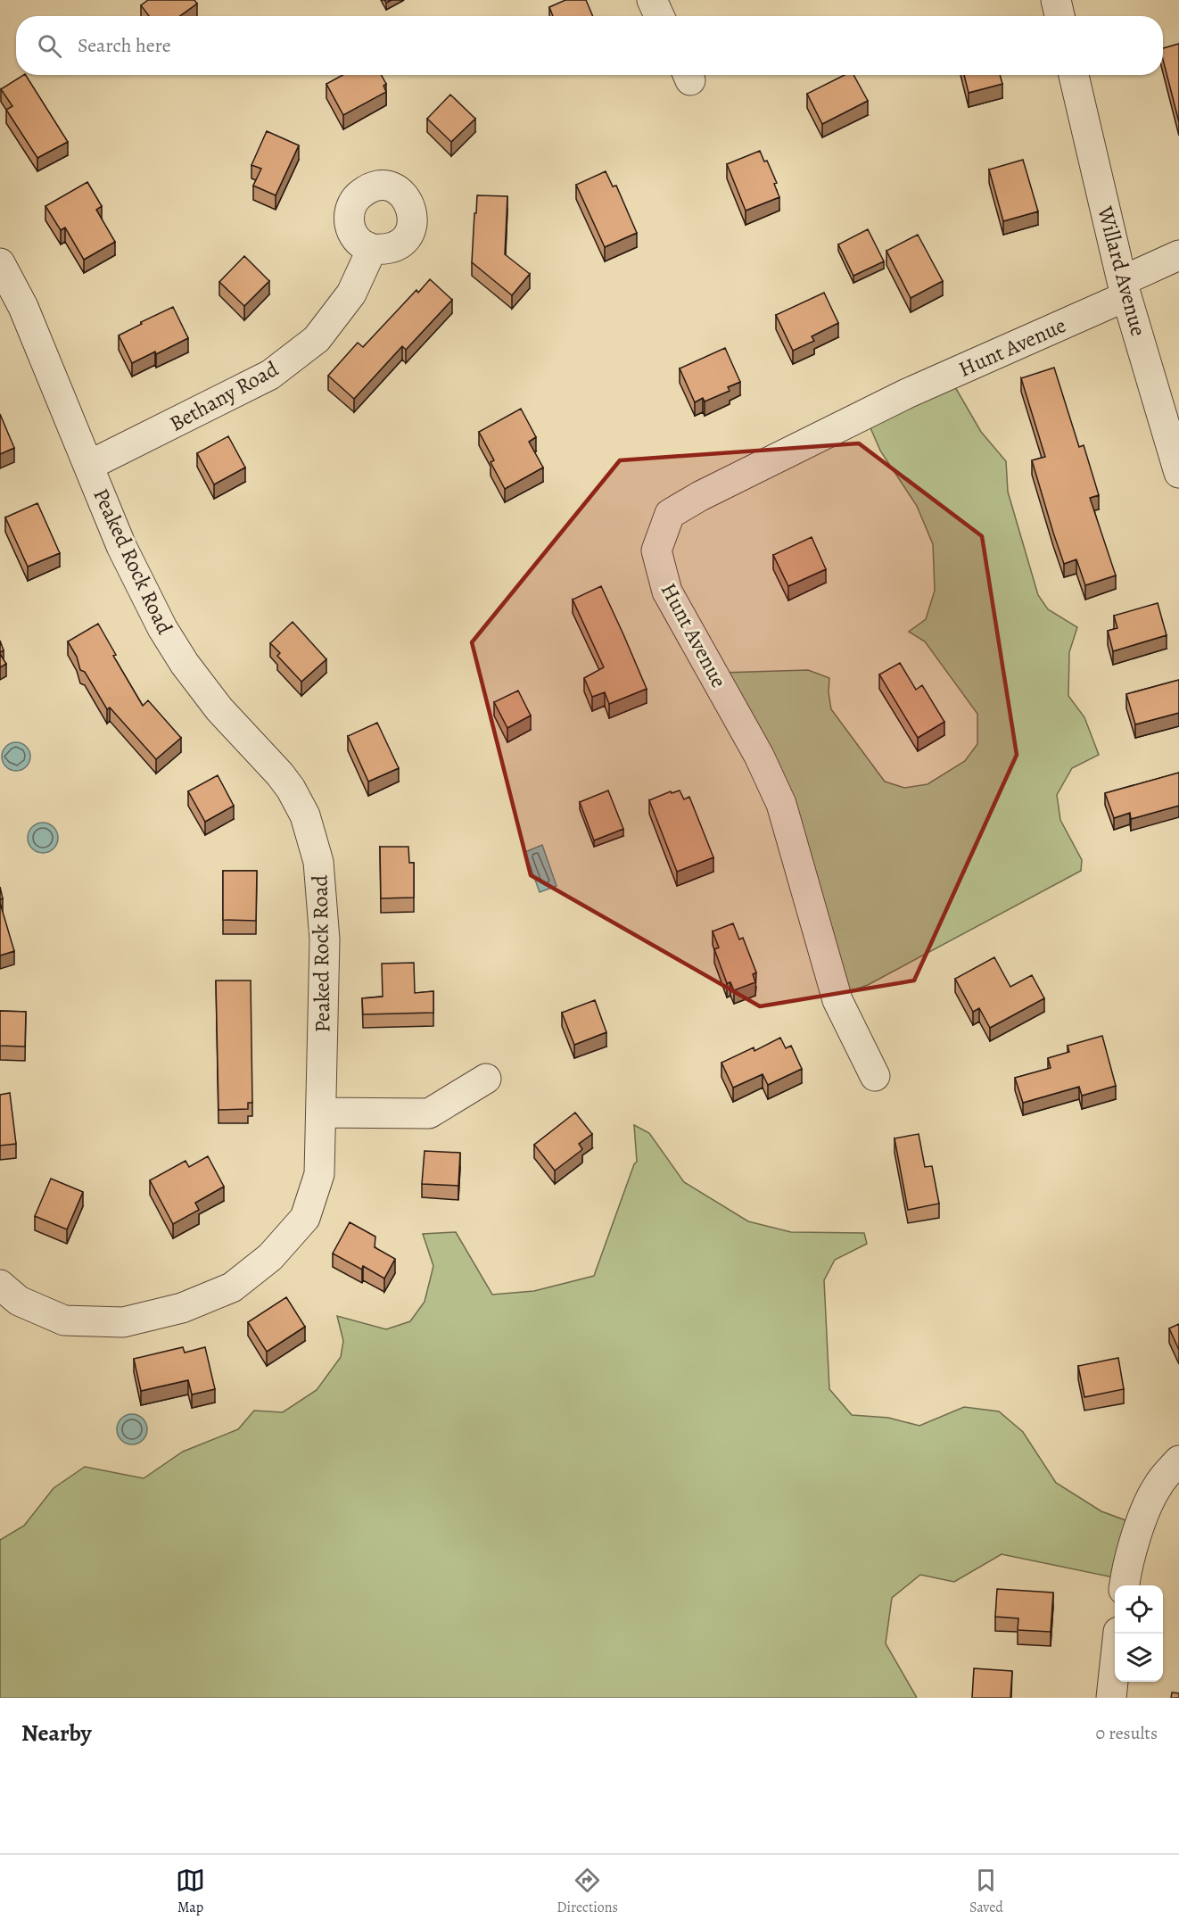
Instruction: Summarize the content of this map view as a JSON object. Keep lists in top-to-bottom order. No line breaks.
{"streets":{"street":["Willard Avenue","Hunt Avenue","Bethany Road","Peaked Rock Road"]},"crossings":[["Willard Avenue","Hunt Avenue"],["Bethany Road","Peaked Rock Road"]],"page":{"search":"Search here","heading":["Nearby","0 results"],"nav":["Map","Directions","Saved"]}}
